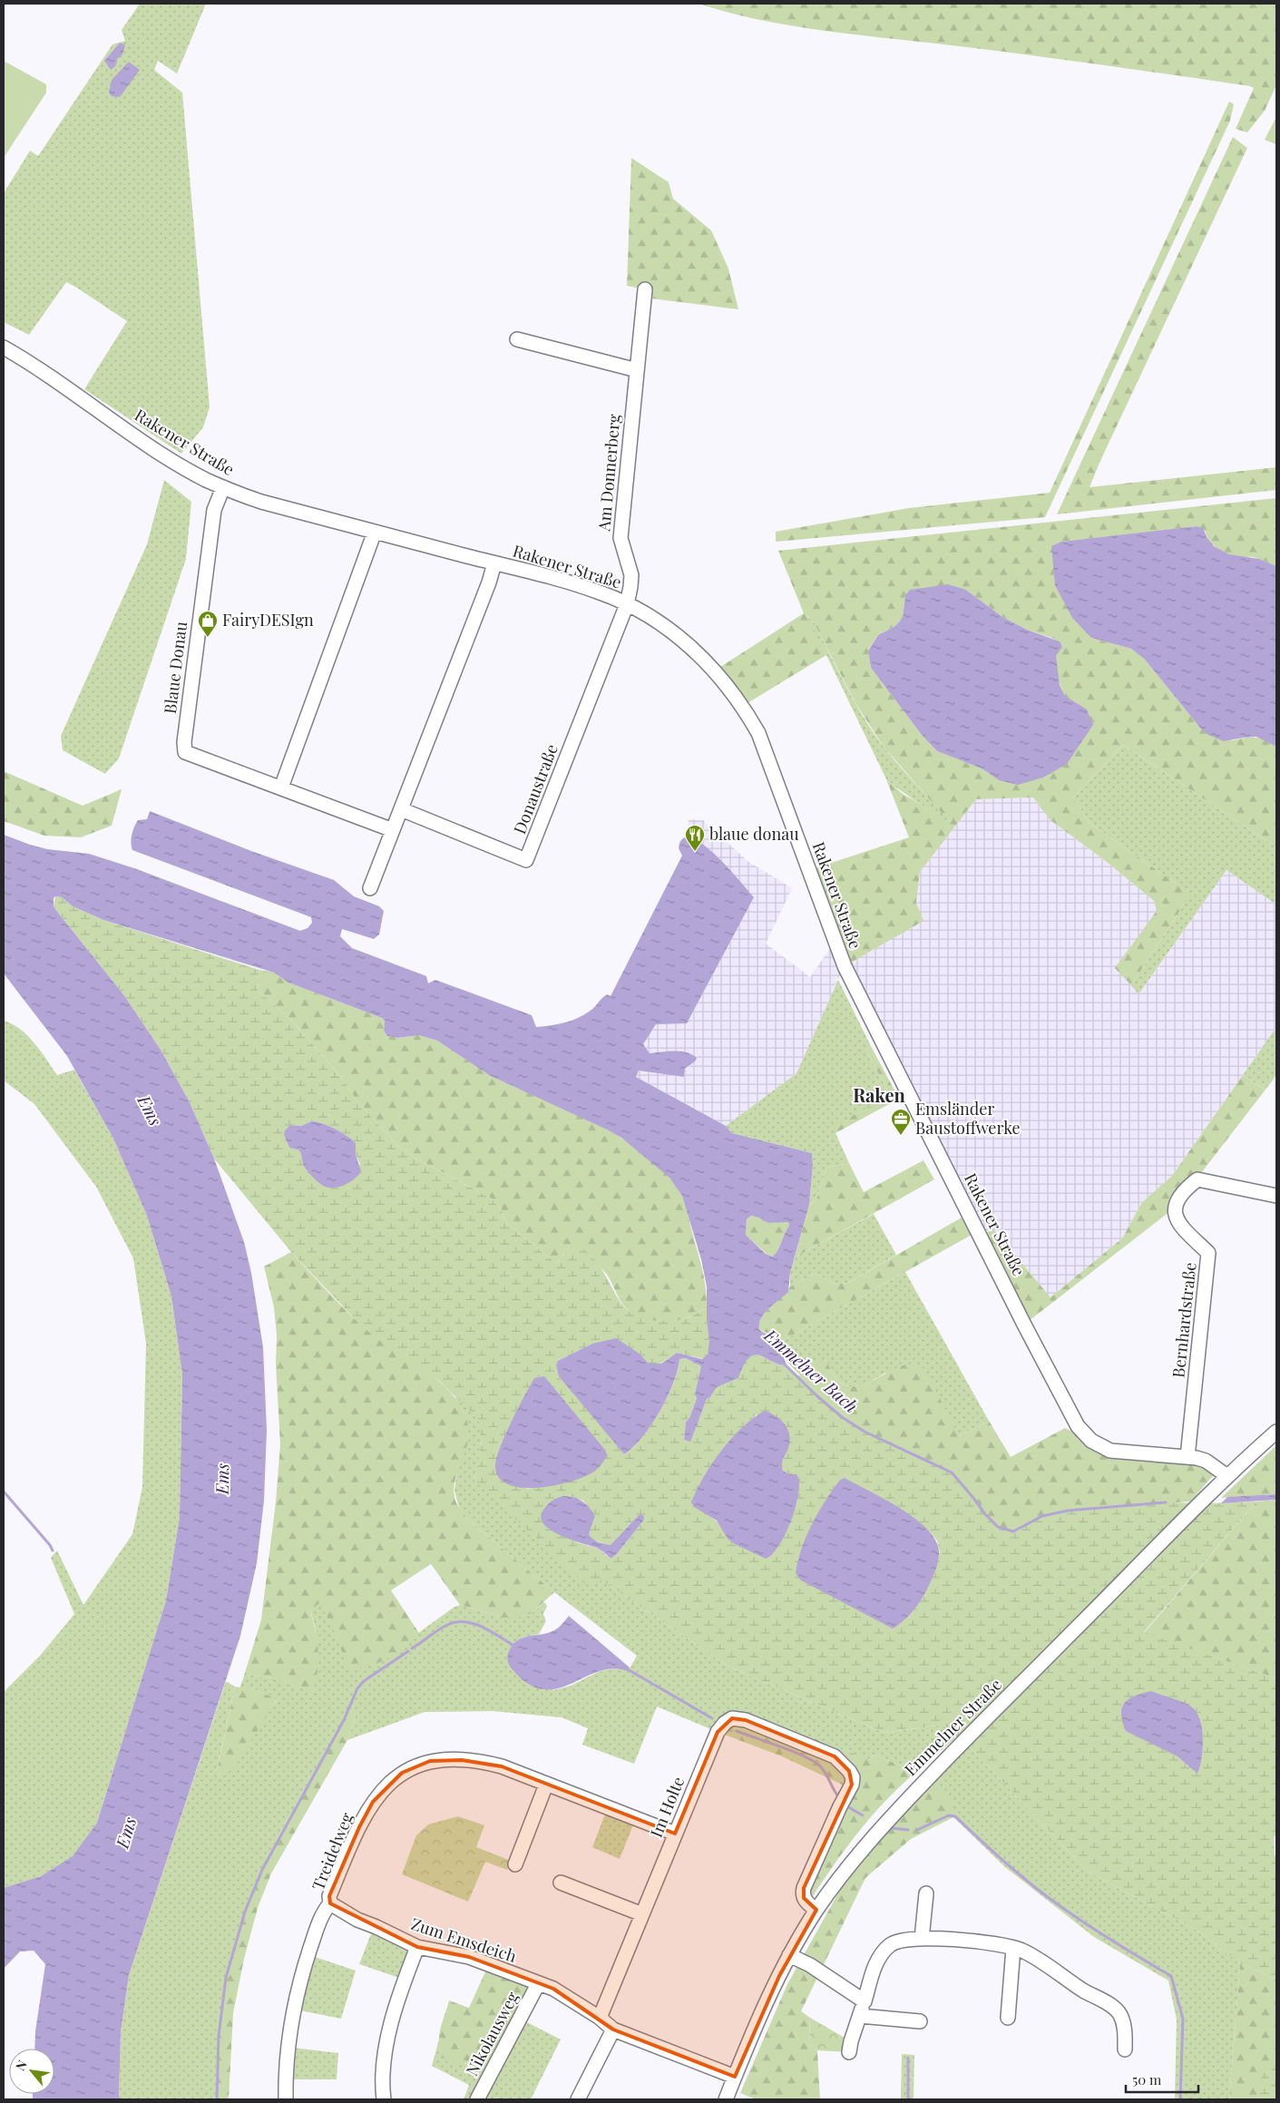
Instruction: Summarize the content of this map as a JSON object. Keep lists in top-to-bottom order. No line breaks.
{"streets":{"street":["Rakener Straße","Am Donnerberg","Blaue Donau","Donaustraße","Bernhardstraße","Emmelner Straße","Im Holte","Treidelweg","Zum Emsdeich","Nikolausweg"]},"crossings":[["Rakener Straße","Am Donnerberg"],["Rakener Straße","Blaue Donau"],["Rakener Straße","Donaustraße"],["Rakener Straße","Bernhardstraße"],["Rakener Straße","Emmelner Straße"],["Am Donnerberg","Donaustraße"],["Emmelner Straße","Im Holte"],["Emmelner Straße","Zum Emsdeich"],["Im Holte","Treidelweg"],["Im Holte","Zum Emsdeich"],["Treidelweg","Zum Emsdeich"],["Zum Emsdeich","Nikolausweg"]],"districts":["Raken"],"water":["Ems","Emmelner Bach"],"places":{"shop":["FairyDESIgn"],"restaurant":["blaue donau"],"office":["Emsländer Baustoffwerke"]},"scale_bar":"50 m","north":"top left"}
